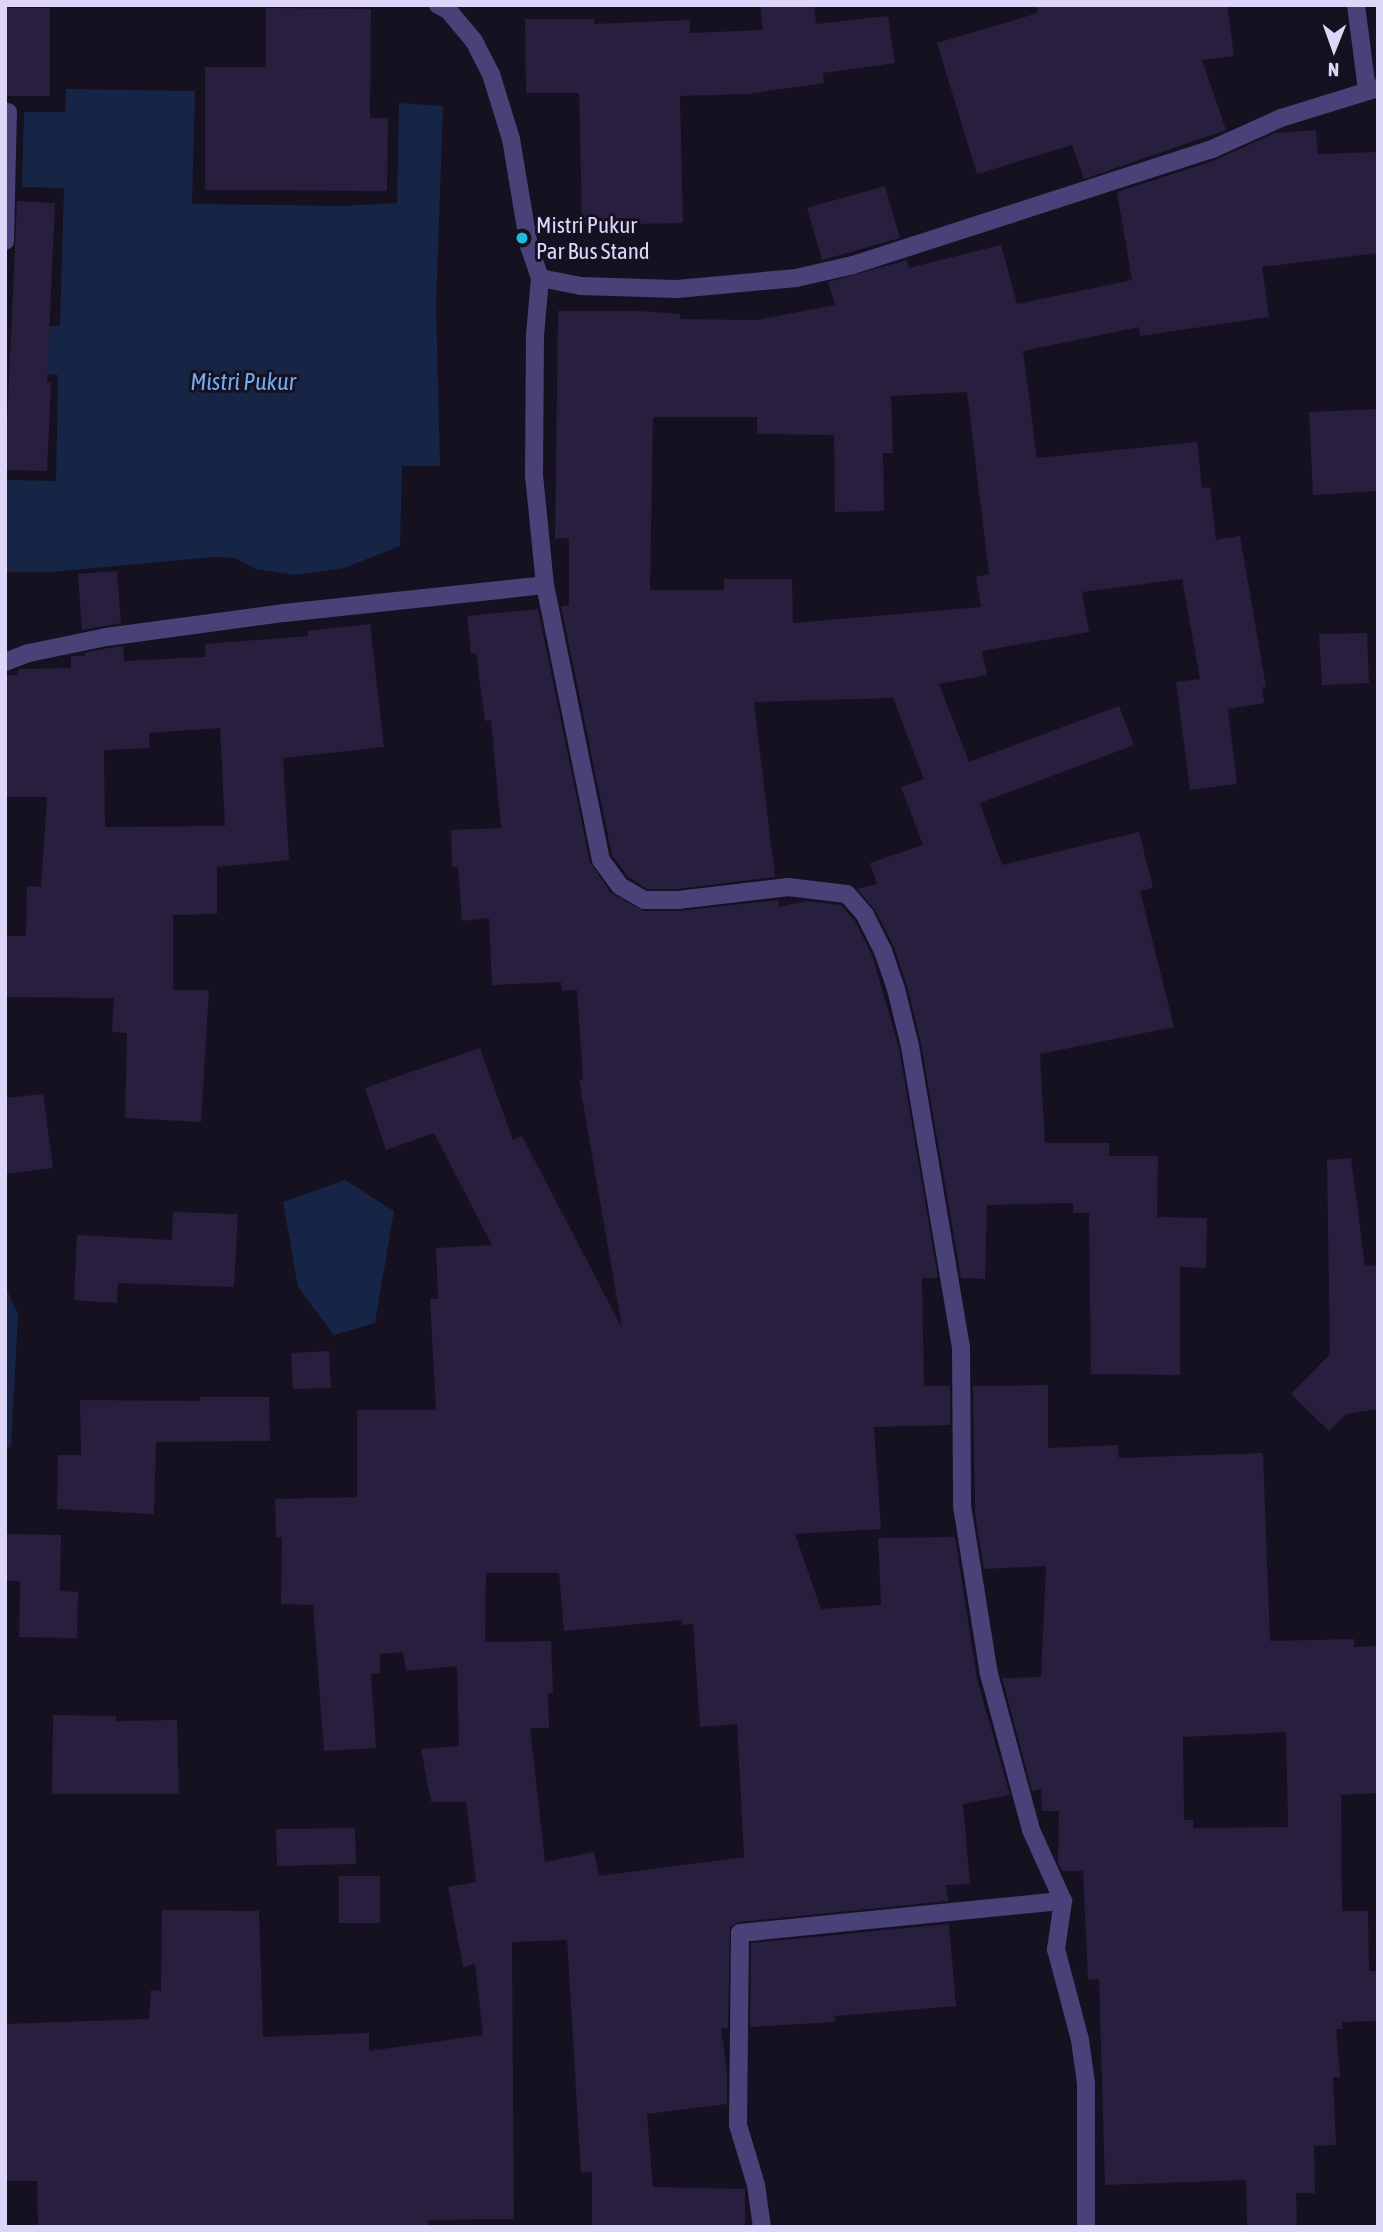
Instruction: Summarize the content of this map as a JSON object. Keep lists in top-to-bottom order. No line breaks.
{"water":["Mistri Pukur"],"places":["Mistri Pukur Par Bus Stand"],"north":"bottom"}
